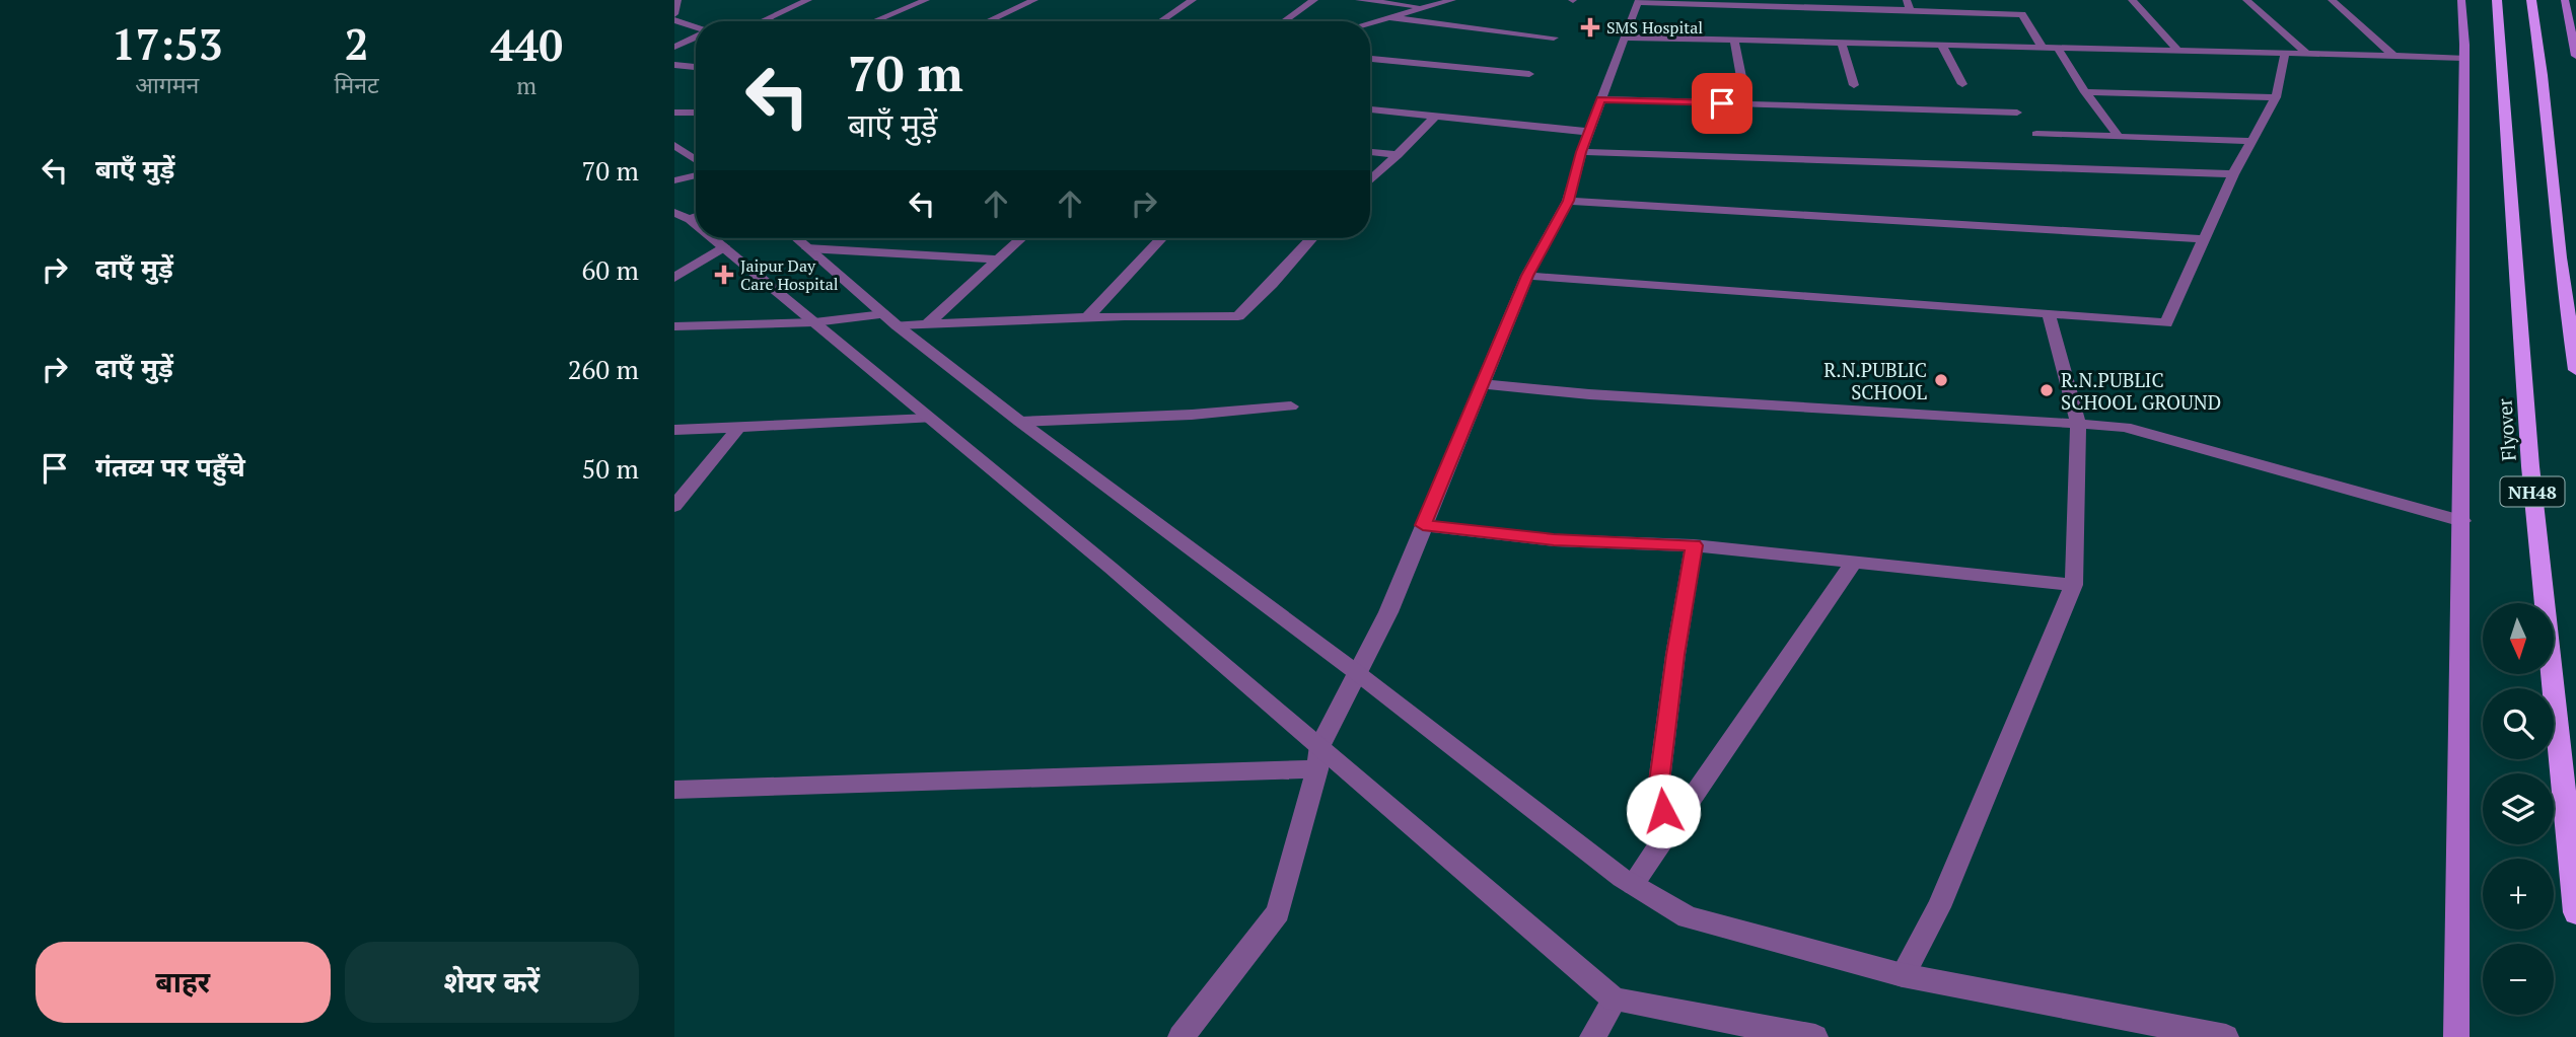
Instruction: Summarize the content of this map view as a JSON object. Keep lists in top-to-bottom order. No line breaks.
{"streets":{"highway":["Flyover","NH48"]},"places":{"health":["SMS Hospital","Jaipur Day Care Hospital"],"other":["R.N.PUBLIC SCHOOL","R.N.PUBLIC SCHOOL GROUND"]},"north":"bottom","page":{"eta":["17:53","आगमन","2","मिनट","440","m"],"turn":["70 m","बाएँ मुड़ें"],"list":[{"name":"बाएँ मुड़ें","value":"70 m"},{"name":"दाएँ मुड़ें","value":"60 m"},{"name":"दाएँ मुड़ें","value":"260 m"},{"name":"गंतव्य पर पहुँचे","value":"50 m"}],"map_buttons":["+","−"],"buttons":["बाहर","शेयर करें"]}}
